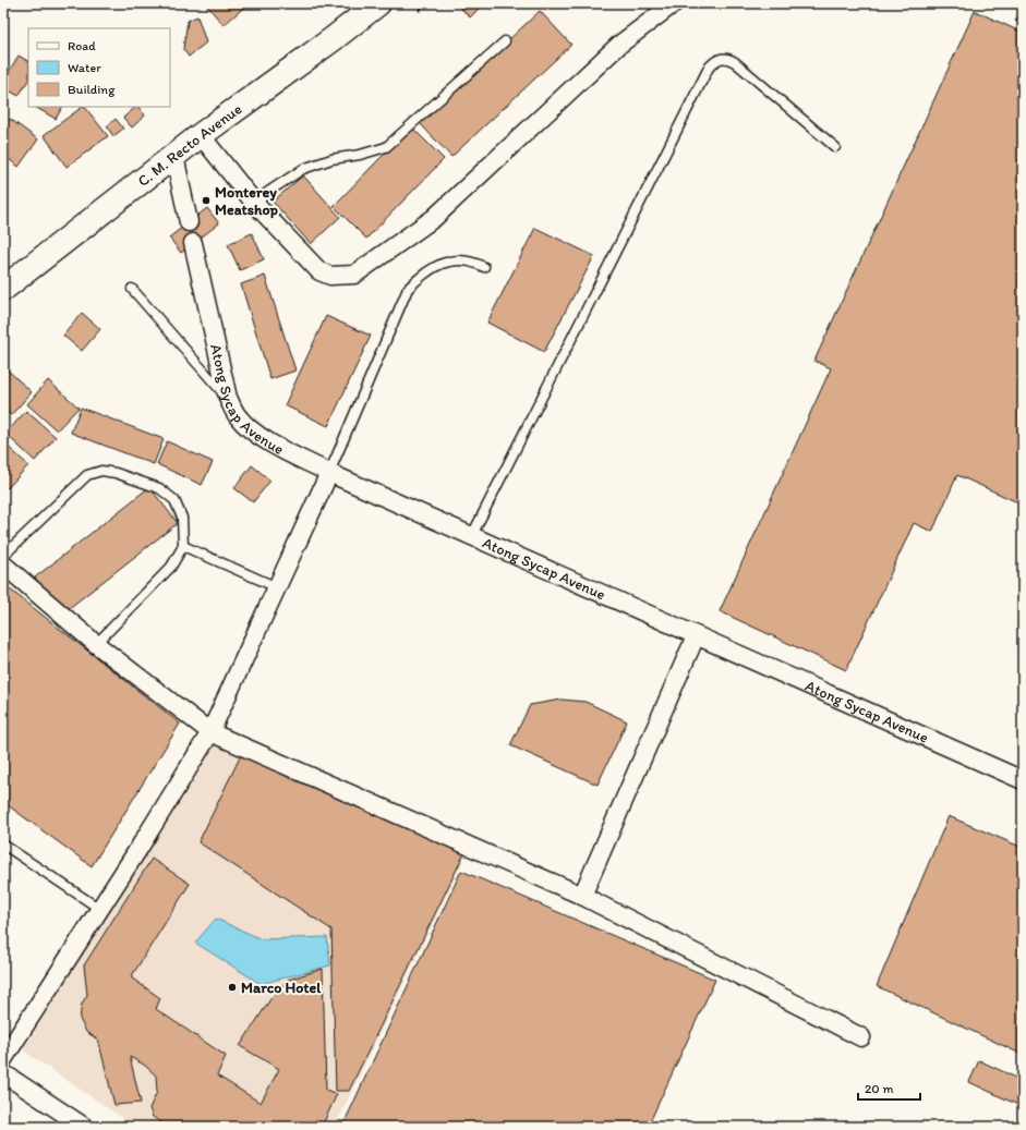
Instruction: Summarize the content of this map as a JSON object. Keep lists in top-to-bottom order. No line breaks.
{"streets":{"highway":["C. M. Recto Avenue"],"street":["Atong Sycap Avenue"]},"places":["Monterey Meatshop","Marco Hotel"],"legend":["Road","Water","Building"],"scale_bar":"20 m"}
